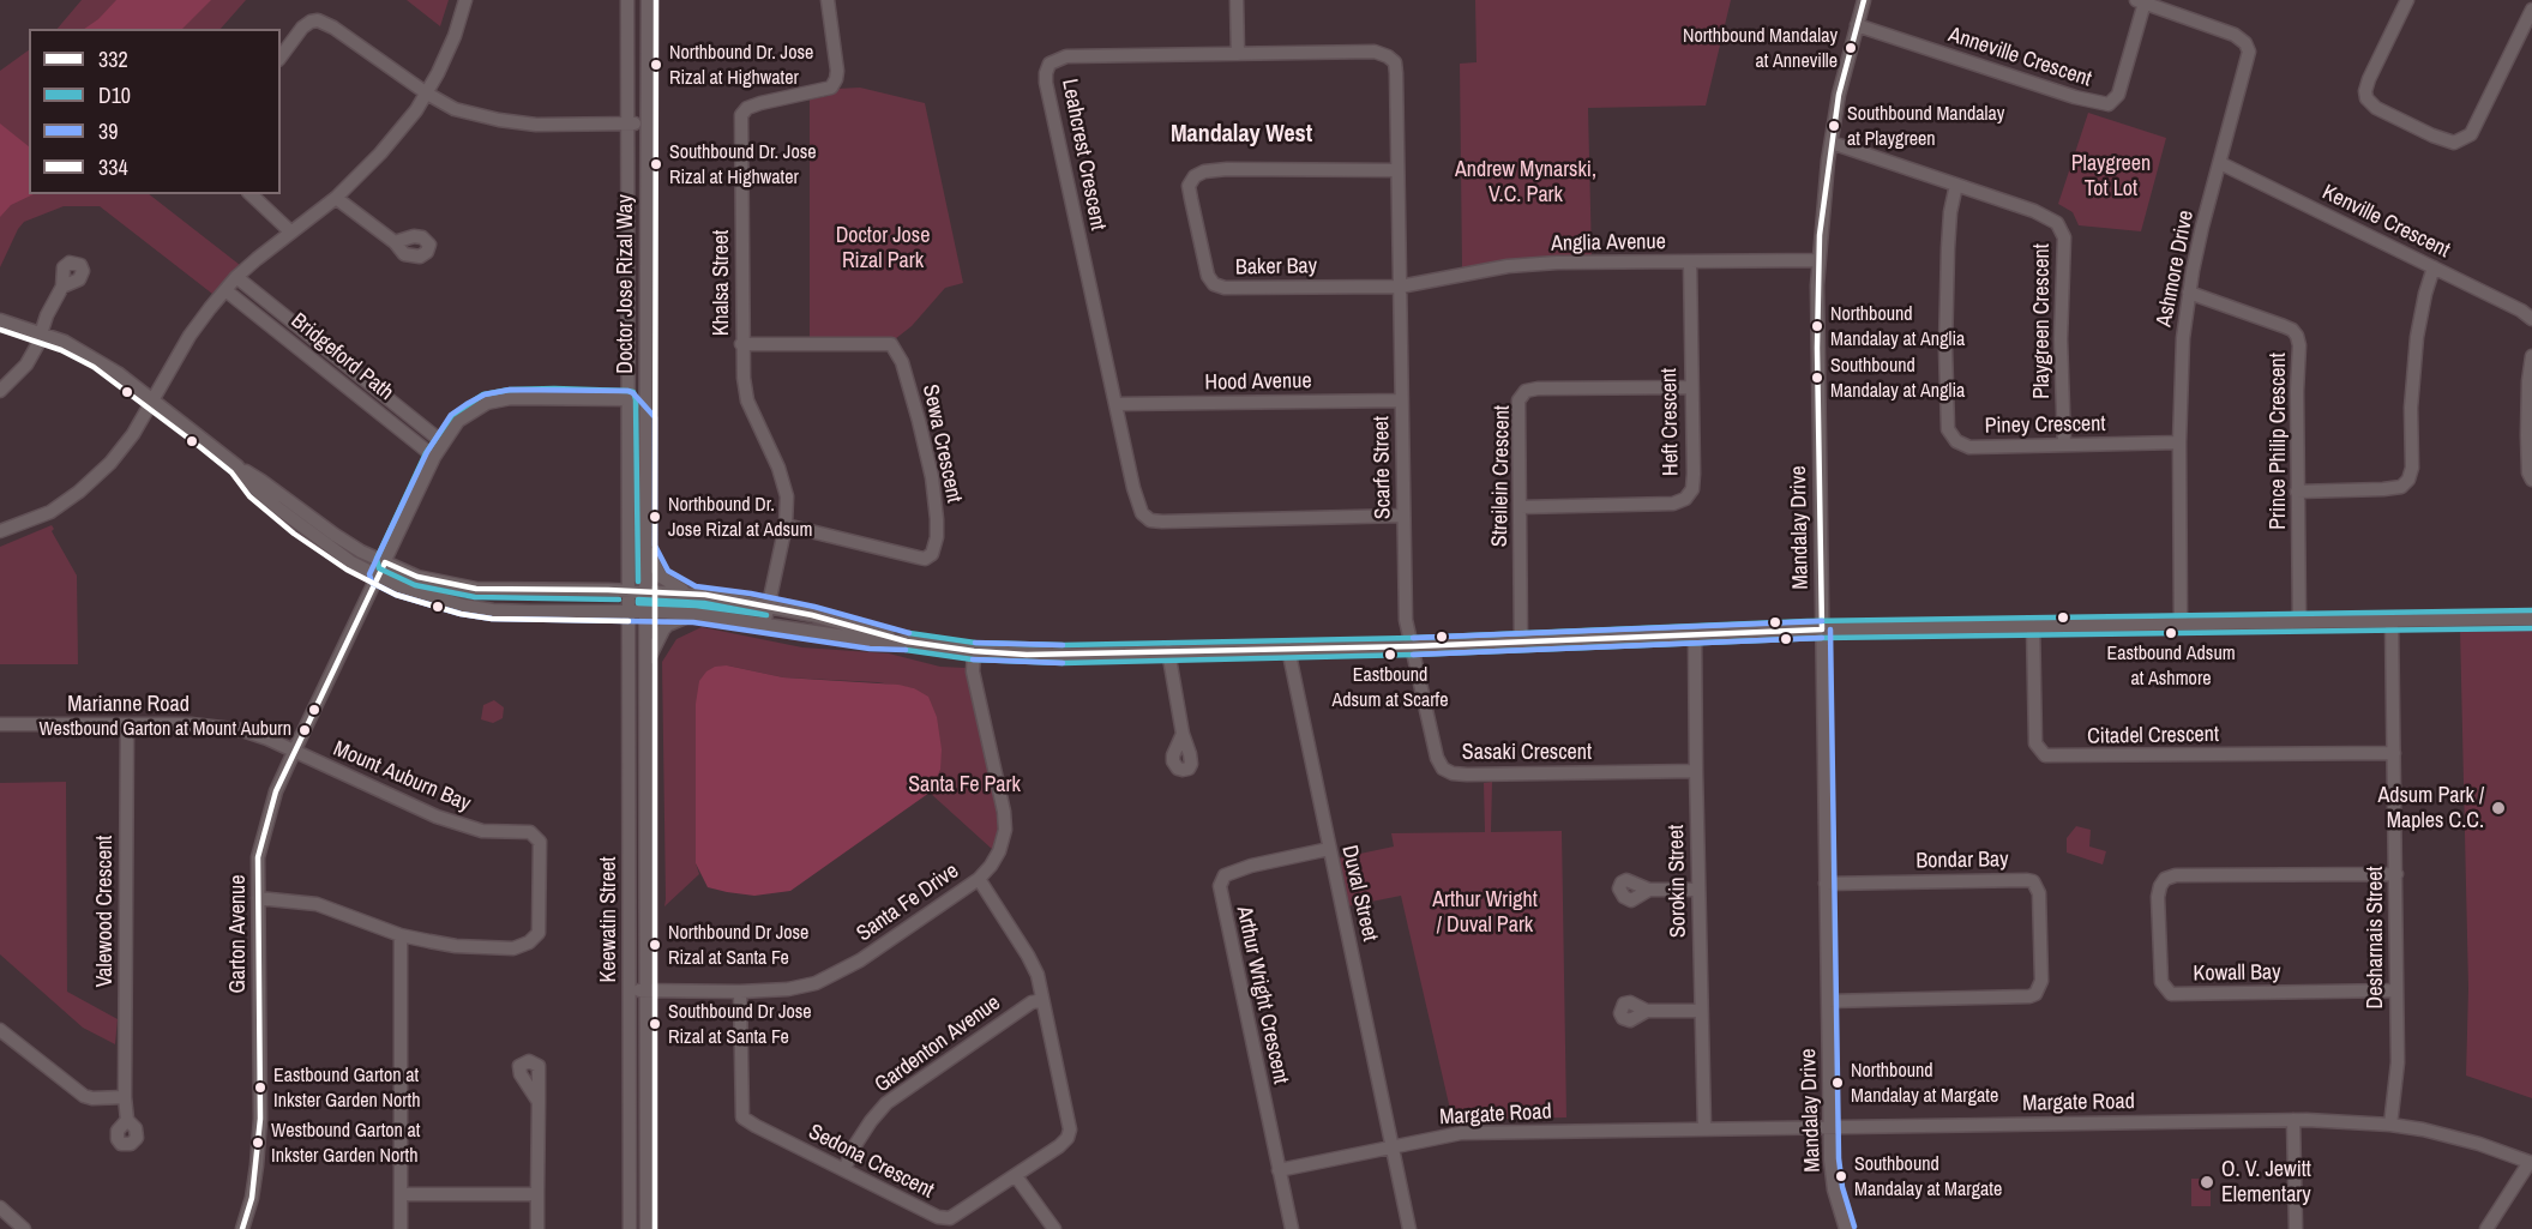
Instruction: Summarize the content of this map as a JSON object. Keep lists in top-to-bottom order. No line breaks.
{"streets":{"street":["Anneville Crescent","Leahcrest Crescent","Kenville Crescent","Anglia Avenue","Baker Bay","Ashmore Drive","Khalsa Street","Doctor Jose Rizal Way","Playgreen Crescent","Bridgeford Path","Hood Avenue","Heft Crescent","Piney Crescent","Prince Philip Crescent","Sewa Crescent","Scarfe Street","Streilein Crescent","Mandalay Drive","Marianne Road","Citadel Crescent","Sasaki Crescent","Mount Auburn Bay","Bondar Bay","Sorokin Street","Duval Street","Santa Fe Drive","Valewood Crescent","Keewatin Street","Garton Avenue","Desharnais Street","Kowall Bay","Arthur Wright Crescent","Gardenton Avenue","Margate Road","Sedona Crescent"]},"crossings":[["Anneville Crescent","Ashmore Drive"],["Anneville Crescent","Mandalay Drive"],["Leahcrest Crescent","Anglia Avenue"],["Leahcrest Crescent","Baker Bay"],["Leahcrest Crescent","Hood Avenue"],["Leahcrest Crescent","Scarfe Street"],["Kenville Crescent","Ashmore Drive"],["Anglia Avenue","Baker Bay"],["Anglia Avenue","Heft Crescent"],["Anglia Avenue","Scarfe Street"],["Anglia Avenue","Mandalay Drive"],["Baker Bay","Scarfe Street"],["Ashmore Drive","Piney Crescent"],["Ashmore Drive","Prince Philip Crescent"],["Khalsa Street","Sewa Crescent"],["Doctor Jose Rizal Way","Keewatin Street"],["Doctor Jose Rizal Way","Garton Avenue"],["Playgreen Crescent","Piney Crescent"],["Playgreen Crescent","Mandalay Drive"],["Bridgeford Path","Garton Avenue"],["Hood Avenue","Scarfe Street"],["Heft Crescent","Streilein Crescent"],["Scarfe Street","Sasaki Crescent"],["Mandalay Drive","Bondar Bay"],["Mandalay Drive","Margate Road"],["Marianne Road","Mount Auburn Bay"],["Marianne Road","Valewood Crescent"],["Marianne Road","Garton Avenue"],["Citadel Crescent","Desharnais Street"],["Sasaki Crescent","Sorokin Street"],["Mount Auburn Bay","Garton Avenue"],["Sorokin Street","Margate Road"],["Duval Street","Arthur Wright Crescent"],["Duval Street","Margate Road"],["Santa Fe Drive","Keewatin Street"],["Santa Fe Drive","Sedona Crescent"],["Desharnais Street","Kowall Bay"],["Desharnais Street","Margate Road"],["Arthur Wright Crescent","Margate Road"],["Gardenton Avenue","Sedona Crescent"]],"districts":["Mandalay West"],"parks":["Playgreen Tot Lot","Andrew Mynarski, V.C. Park","Doctor Jose Rizal Park","Santa Fe Park","Arthur Wright / Duval Park"],"places":["Northbound Mandalay at Anneville","Northbound Dr. Jose Rizal at Highwater","Southbound Mandalay at Playgreen","Southbound Dr. Jose Rizal at Highwater","Northbound Mandalay at Anglia","Southbound Mandalay at Anglia","Northbound Dr. Jose Rizal at Adsum","Eastbound Adsum at Ashmore","Eastbound Adsum at Scarfe","Westbound Garton at Mount Auburn","Adsum Park / Maples C.C.","Northbound Dr Jose Rizal at Santa Fe","Southbound Dr Jose Rizal at Santa Fe","Northbound Mandalay at Margate","Eastbound Garton at Inkster Garden North","Westbound Garton at Inkster Garden North","Southbound Mandalay at Margate","O. V. Jewitt Elementary"],"lines":["transit line 332","transit line 334","transit line D10","transit line 39"],"legend":["332","D10","39","334"]}
